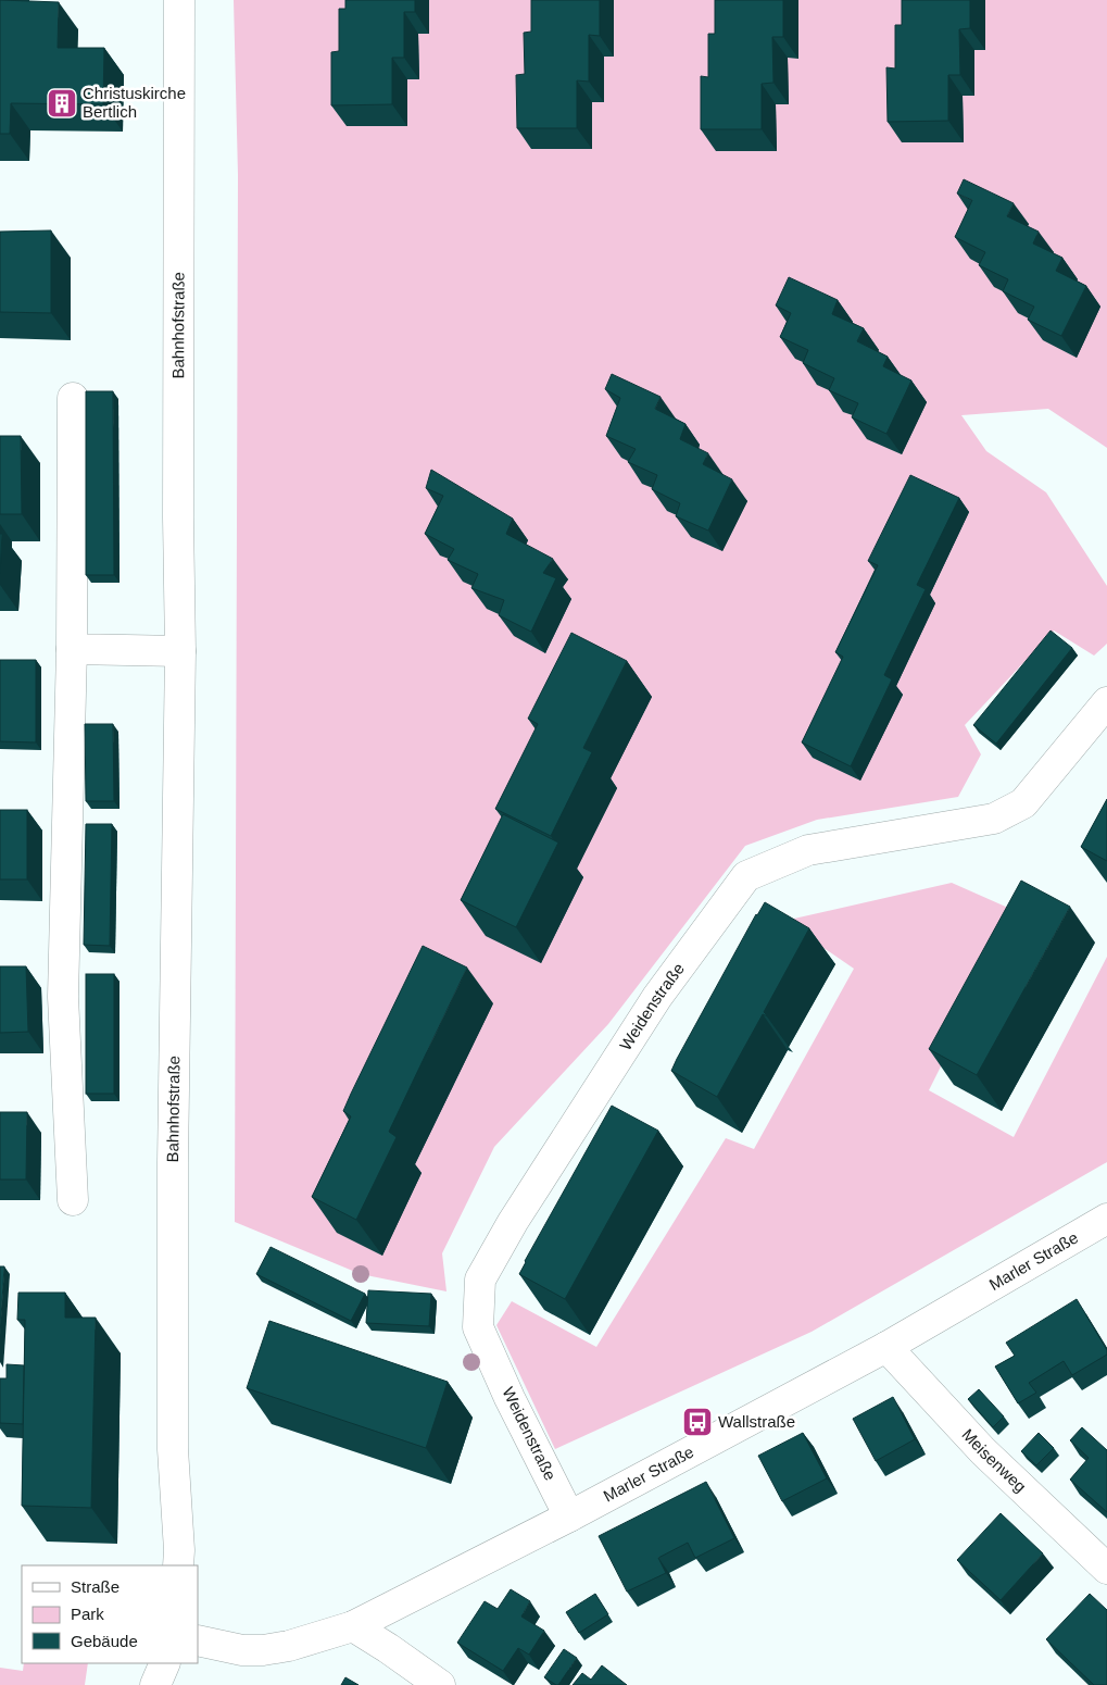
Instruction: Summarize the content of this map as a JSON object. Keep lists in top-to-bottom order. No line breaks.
{"streets":{"street":["Bahnhofstraße","Weidenstraße","Marler Straße","Meisenweg"]},"crossings":[["Weidenstraße","Marler Straße"],["Marler Straße","Meisenweg"]],"places":{"building":["Christuskirche Bertlich"],"bus stop":["Wallstraße"]},"legend":["Straße","Park","Gebäude"]}
